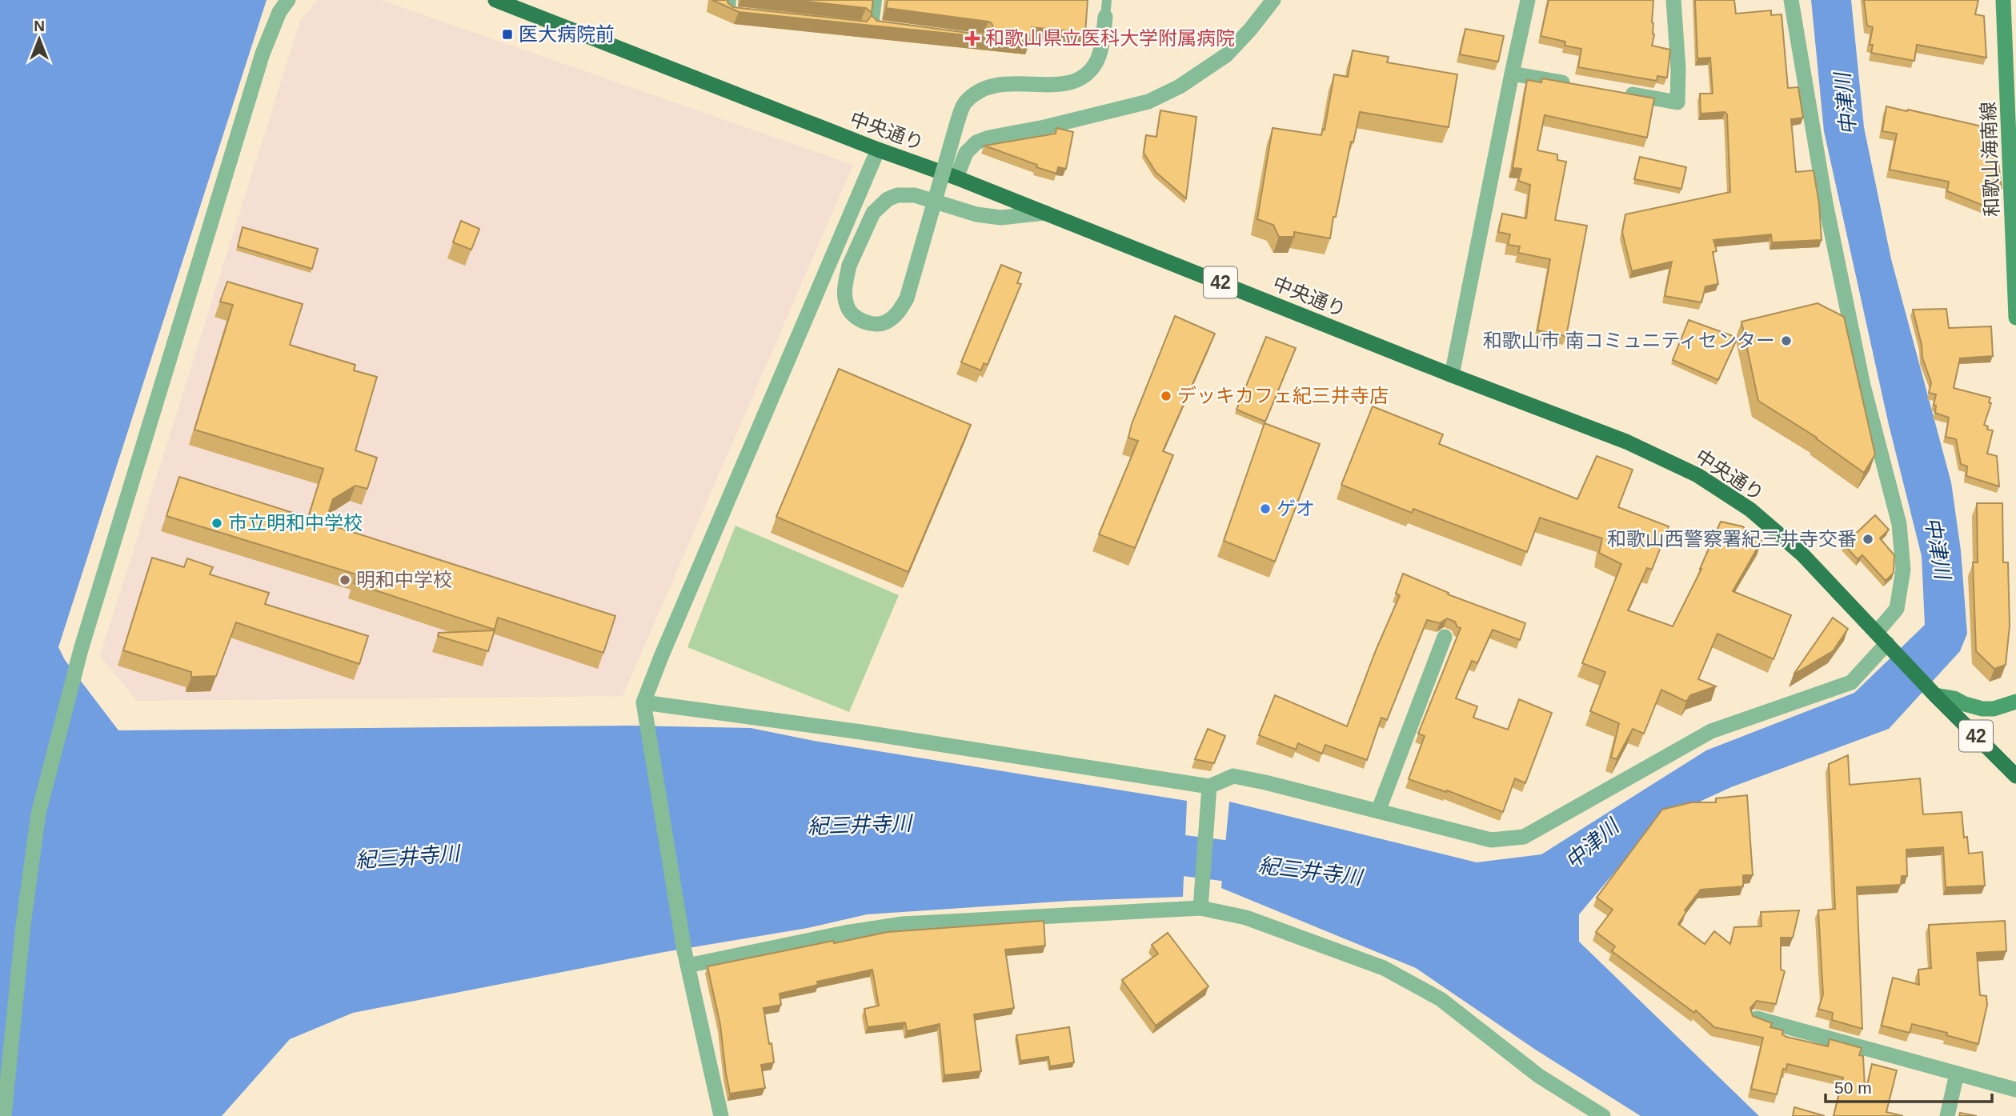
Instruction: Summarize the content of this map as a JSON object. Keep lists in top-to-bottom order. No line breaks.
{"streets":{"highway":["中央通り","42"],"main road":["和歌山海南線"]},"water":["中津川","紀三井寺川"],"places":{"transit":["医大病院前"],"health":["和歌山県立医科大学附属病院"],"other":["和歌山市 南コミュニティセンター","デッキカフェ紀三井寺店","ゲオ","市立明和中学校","和歌山西警察署紀三井寺交番","明和中学校"]},"scale_bar":"50 m","north":"top"}
